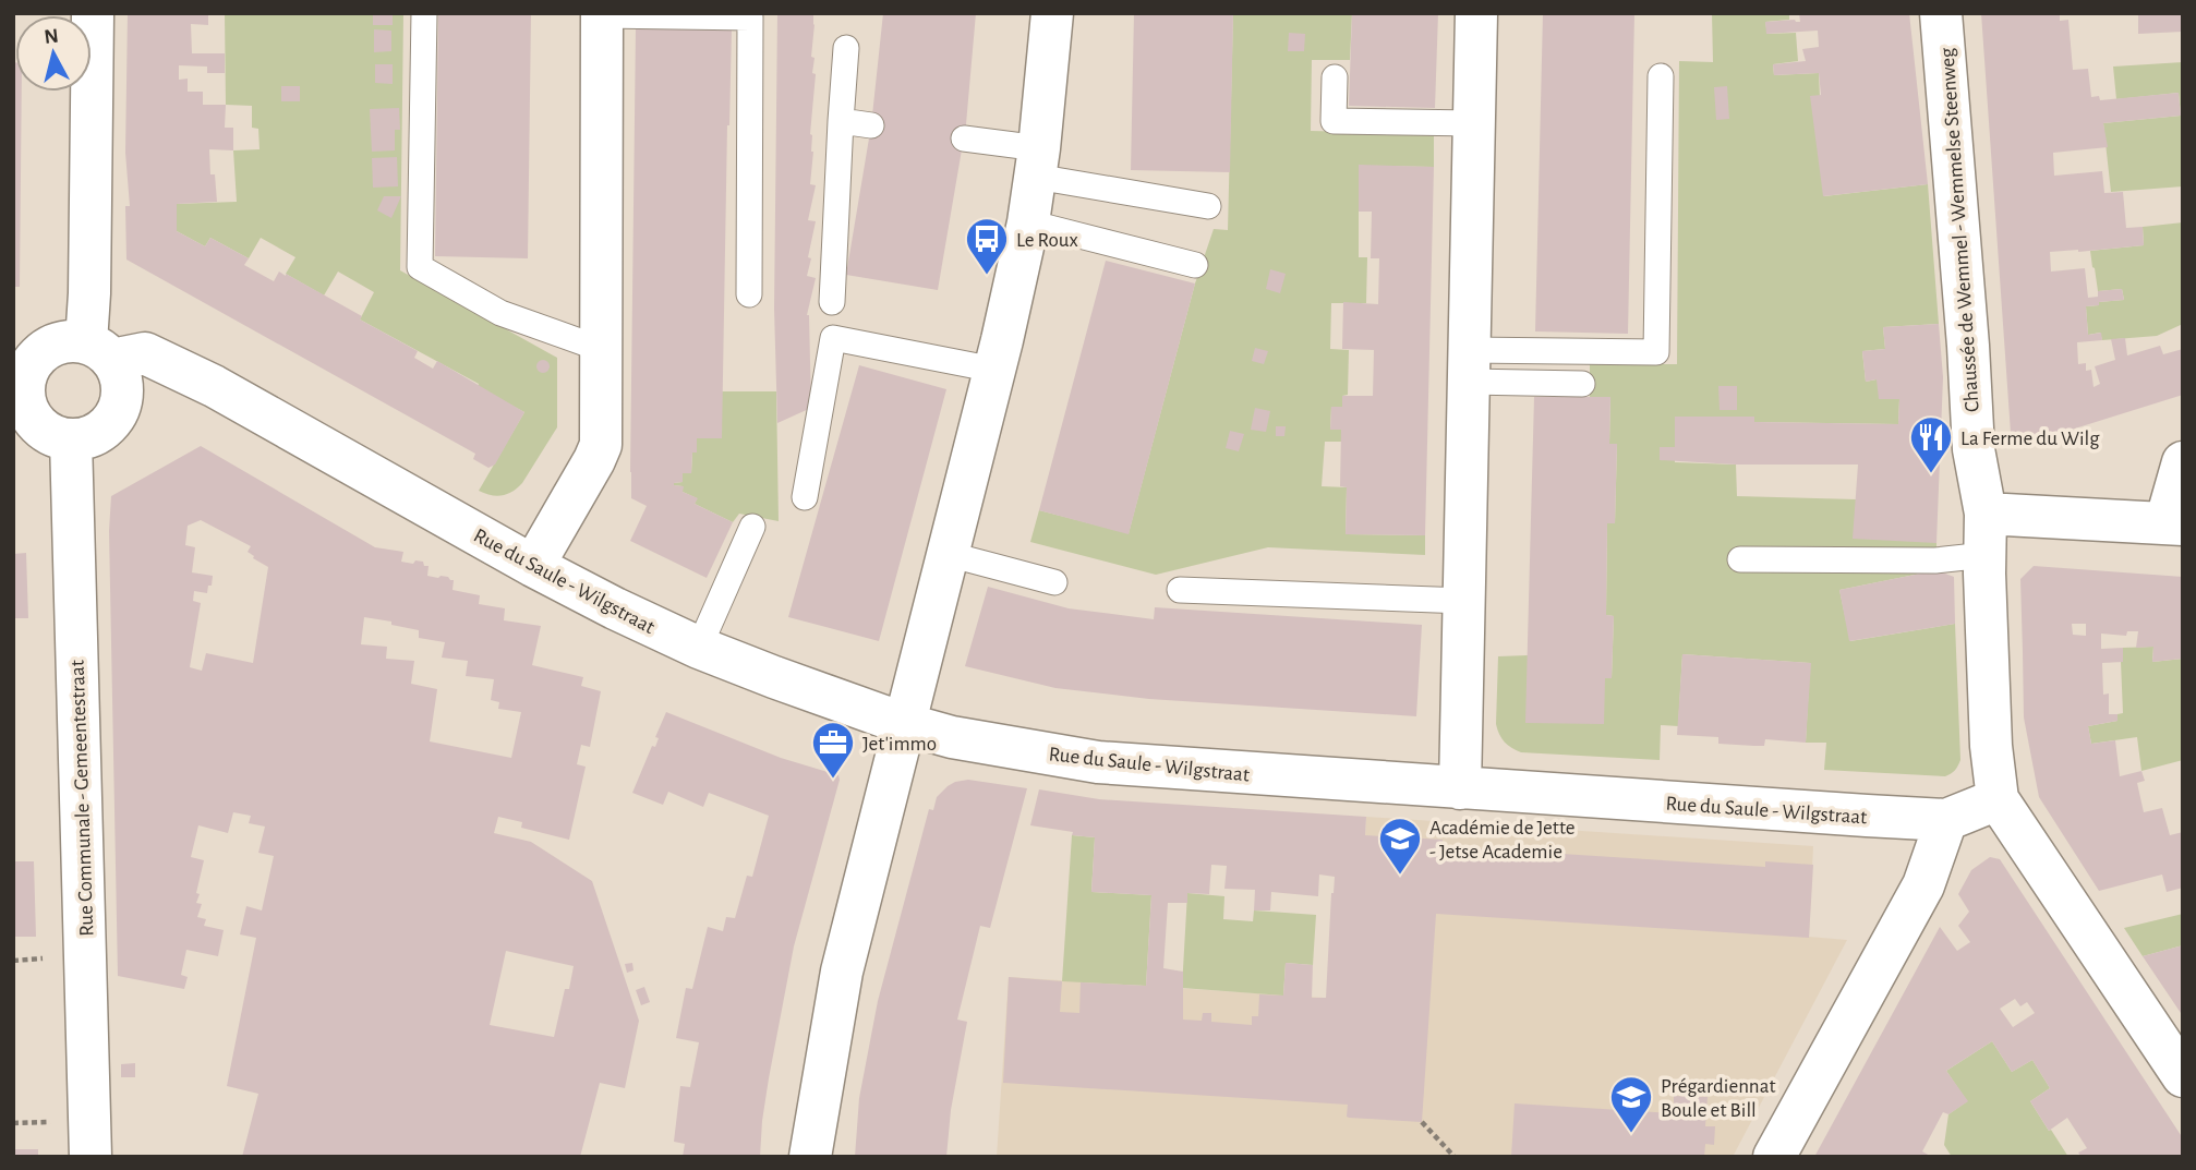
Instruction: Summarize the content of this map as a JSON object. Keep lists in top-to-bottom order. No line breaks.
{"streets":{"street":["Chaussée de Wemmel - Wemmelse Steenweg","Rue du Saule - Wilgstraat","Rue Communale - Gemeentestraat"]},"crossings":[["Chaussée de Wemmel - Wemmelse Steenweg","Rue du Saule - Wilgstraat"],["Rue du Saule - Wilgstraat","Rue Communale - Gemeentestraat"]],"places":{"bus stop":["Le Roux"],"restaurant":["La Ferme du Wilg"],"office":["Jet'immo"],"school or university":["Académie de Jette - Jetse Academie","Prégardiennat Boule et Bill"]},"north":"top"}
